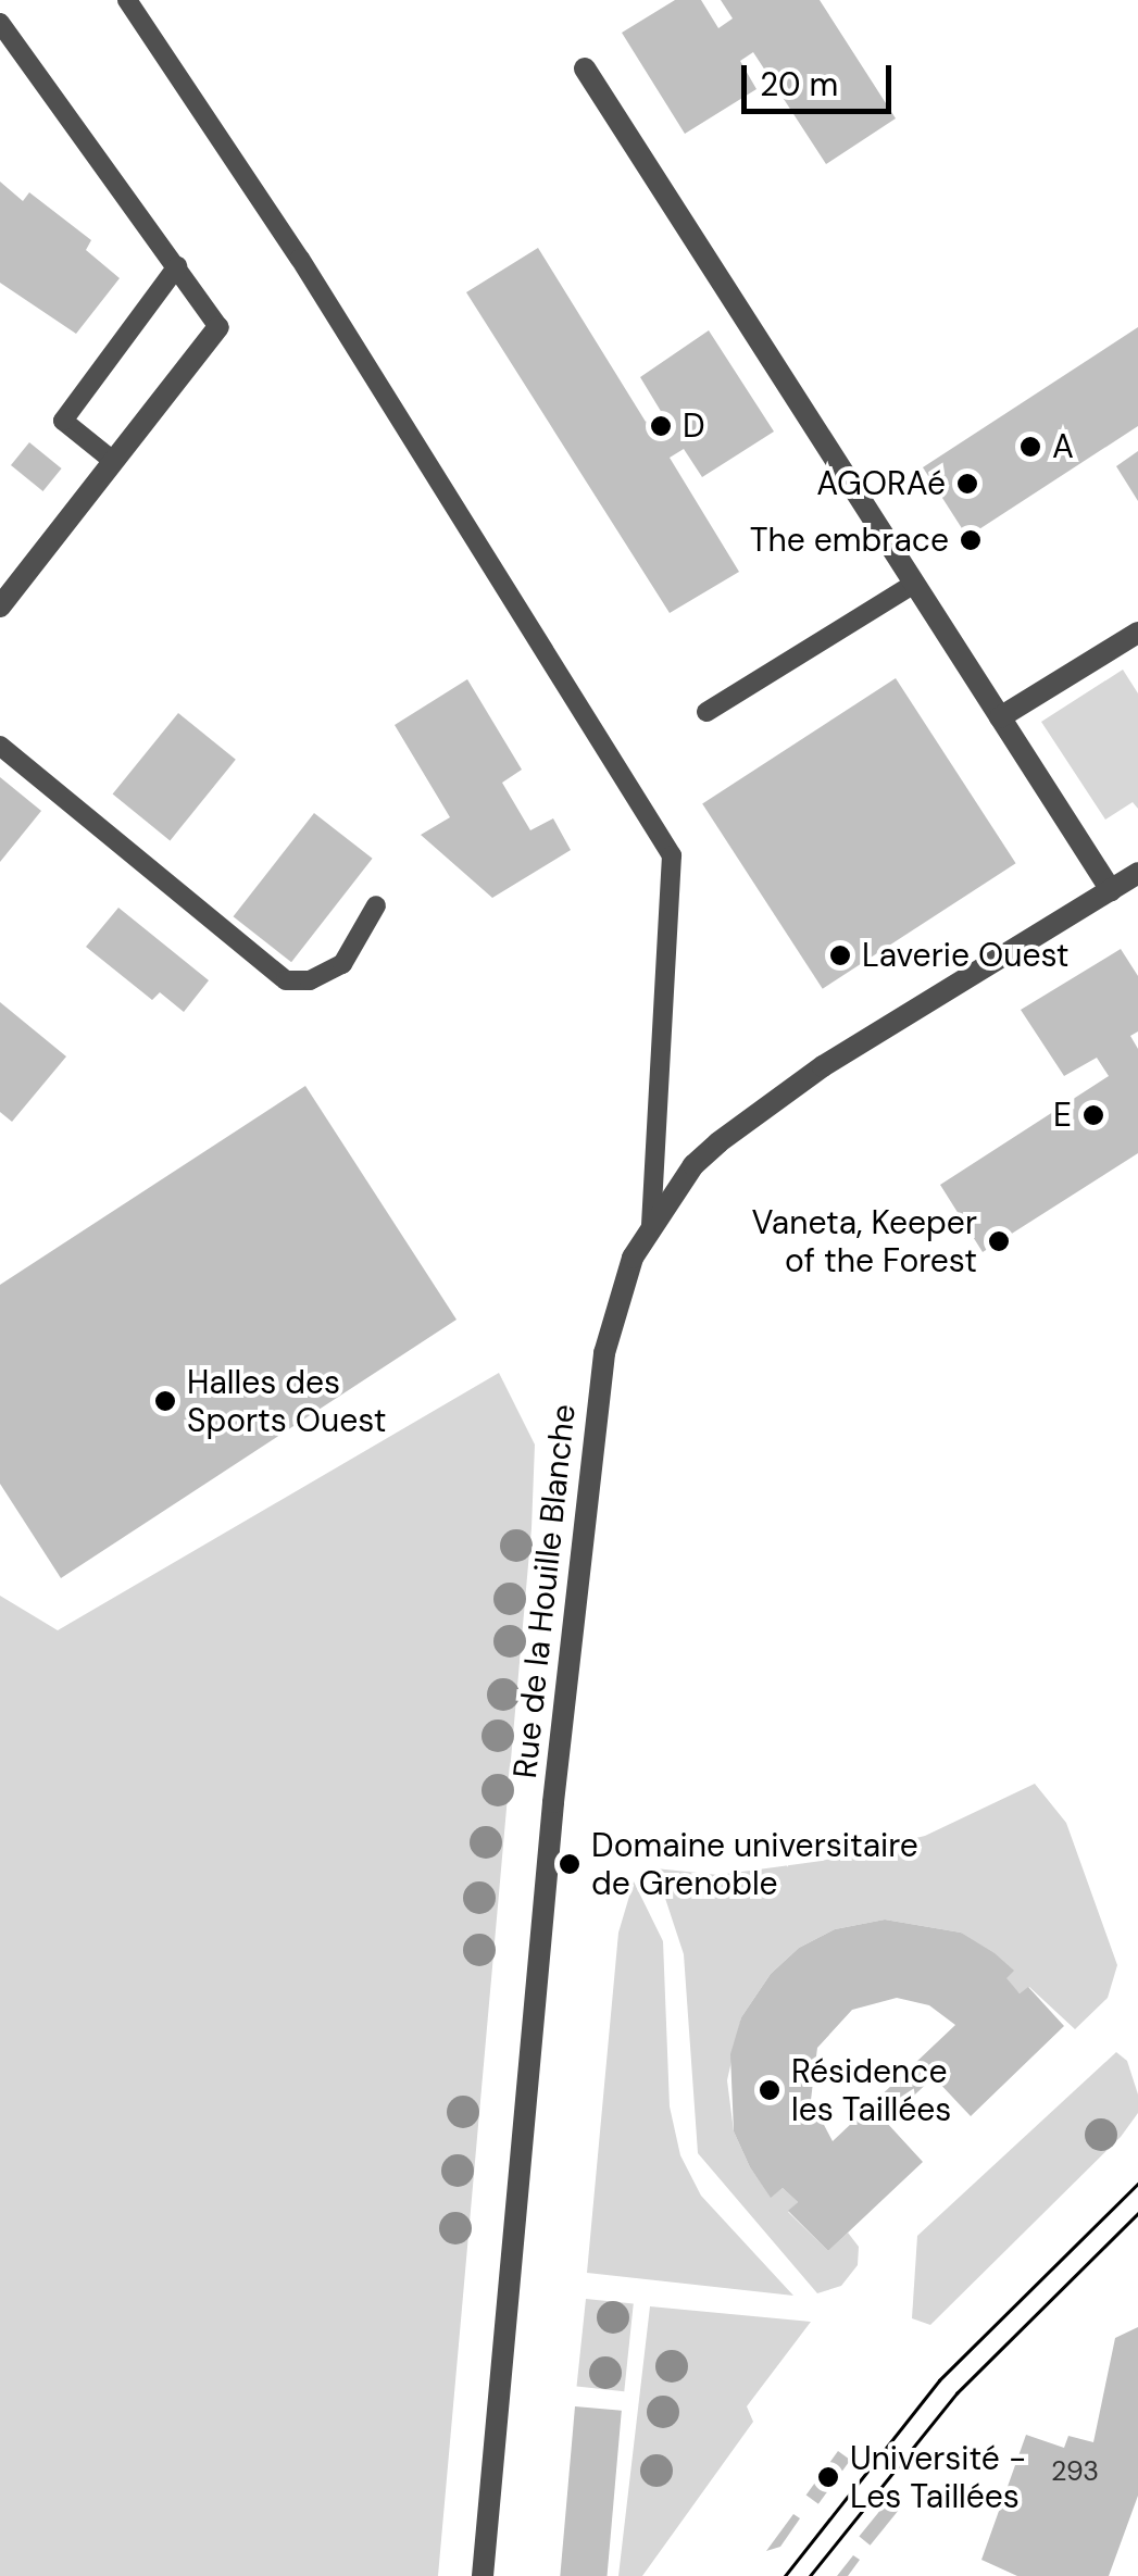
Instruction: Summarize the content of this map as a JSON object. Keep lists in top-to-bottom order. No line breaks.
{"streets":{"street":["Rue de la Houille Blanche"]},"places":["D","A","AGORAé","The embrace","Laverie Ouest","E","Vaneta, Keeper of the Forest","Halles des Sports Ouest","Domaine universitaire de Grenoble","Résidence les Taillées","Université - Les Taillées"],"house_numbers":["293"],"scale_bar":"20 m"}
